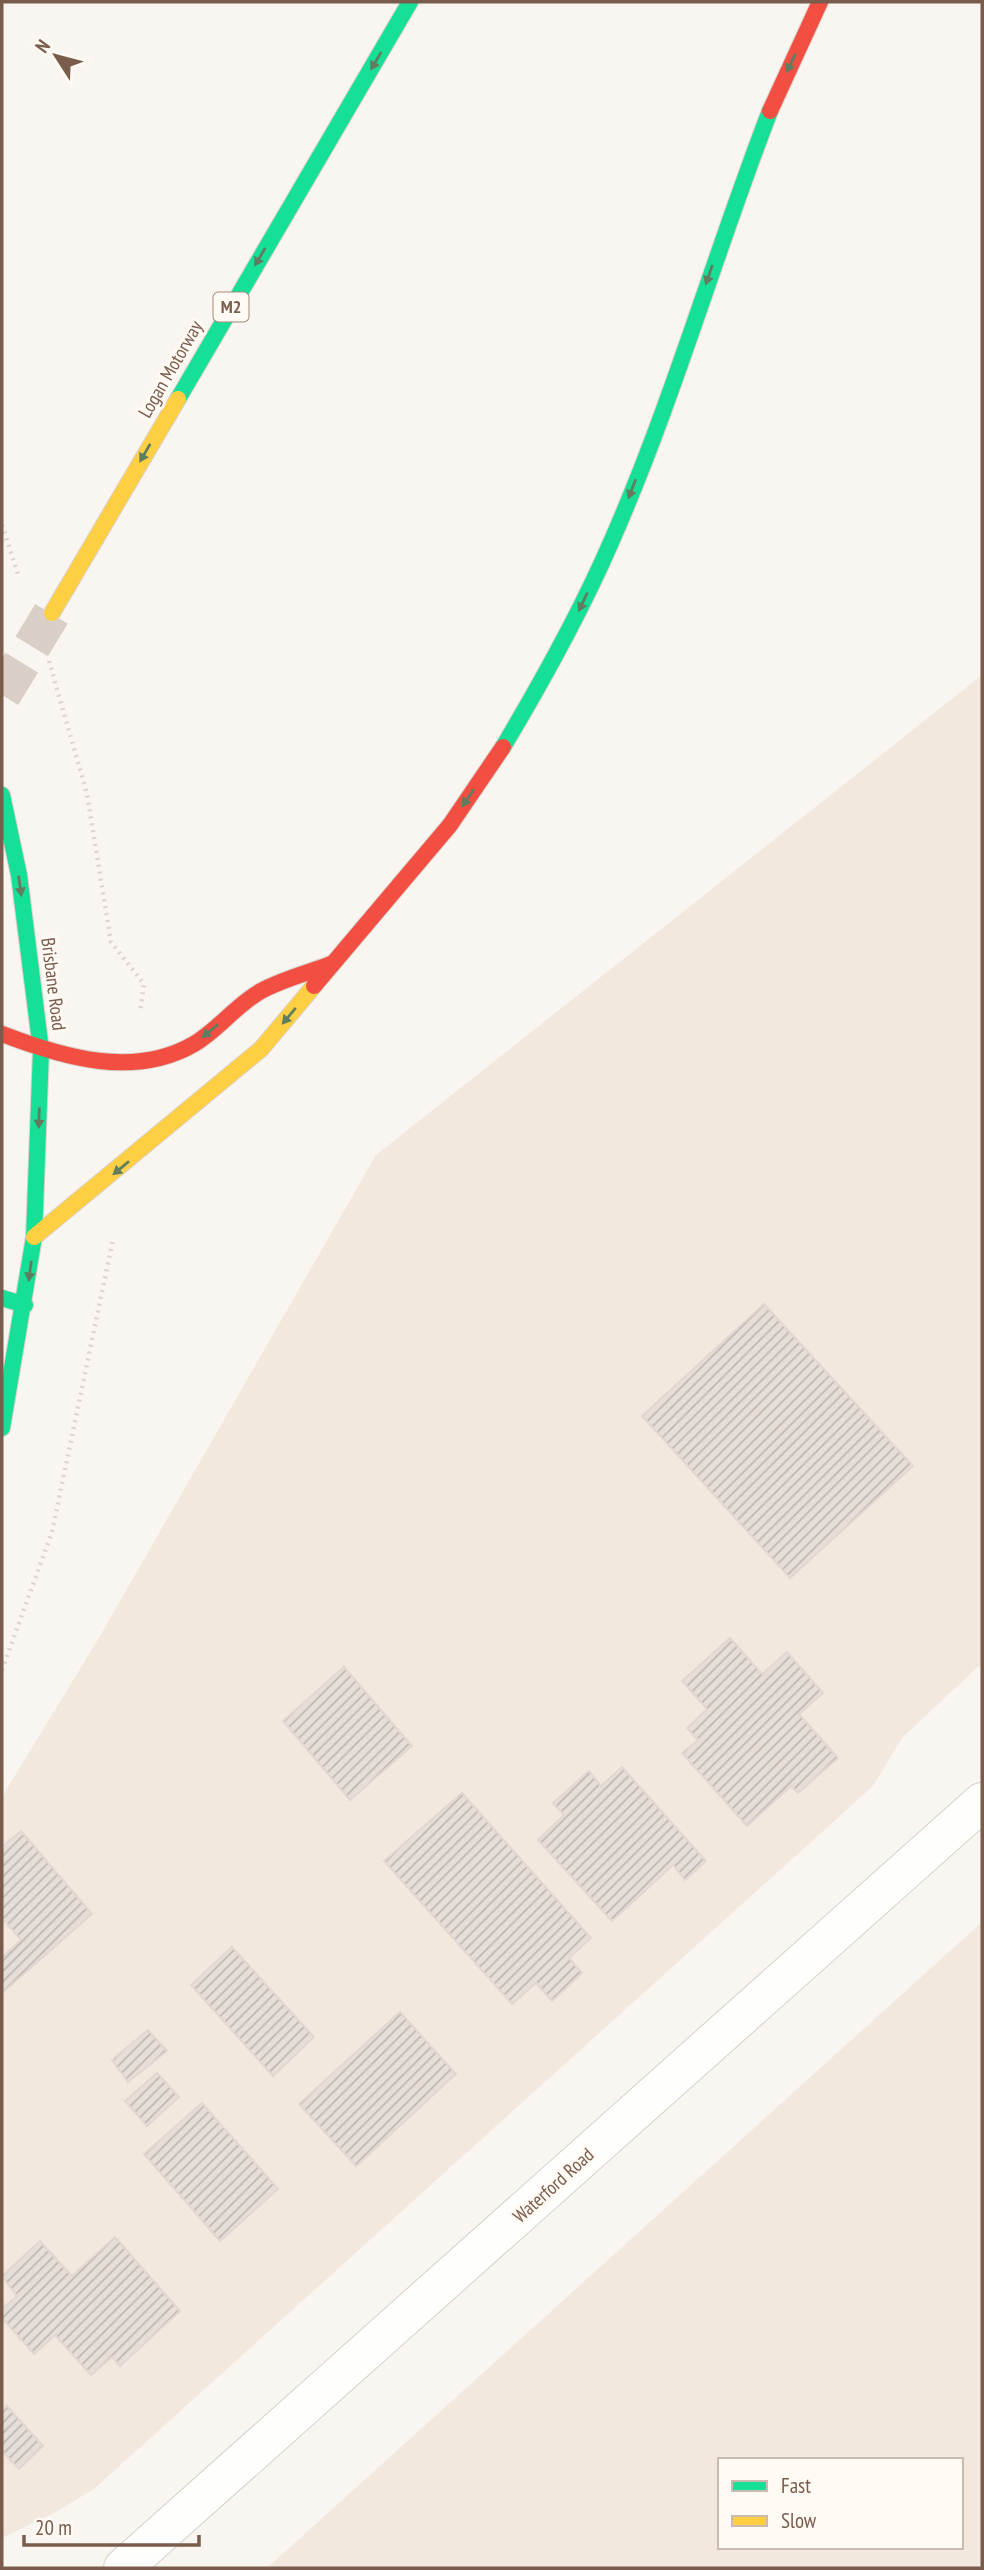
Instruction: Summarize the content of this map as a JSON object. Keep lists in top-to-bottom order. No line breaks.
{"streets":{"main road":["M2","Logan Motorway","Brisbane Road"],"street":["Waterford Road"]},"one_way":["Logan Motorway","Brisbane Road"],"legend":["Fast","Slow"],"scale_bar":"20 m","north":"top left"}
